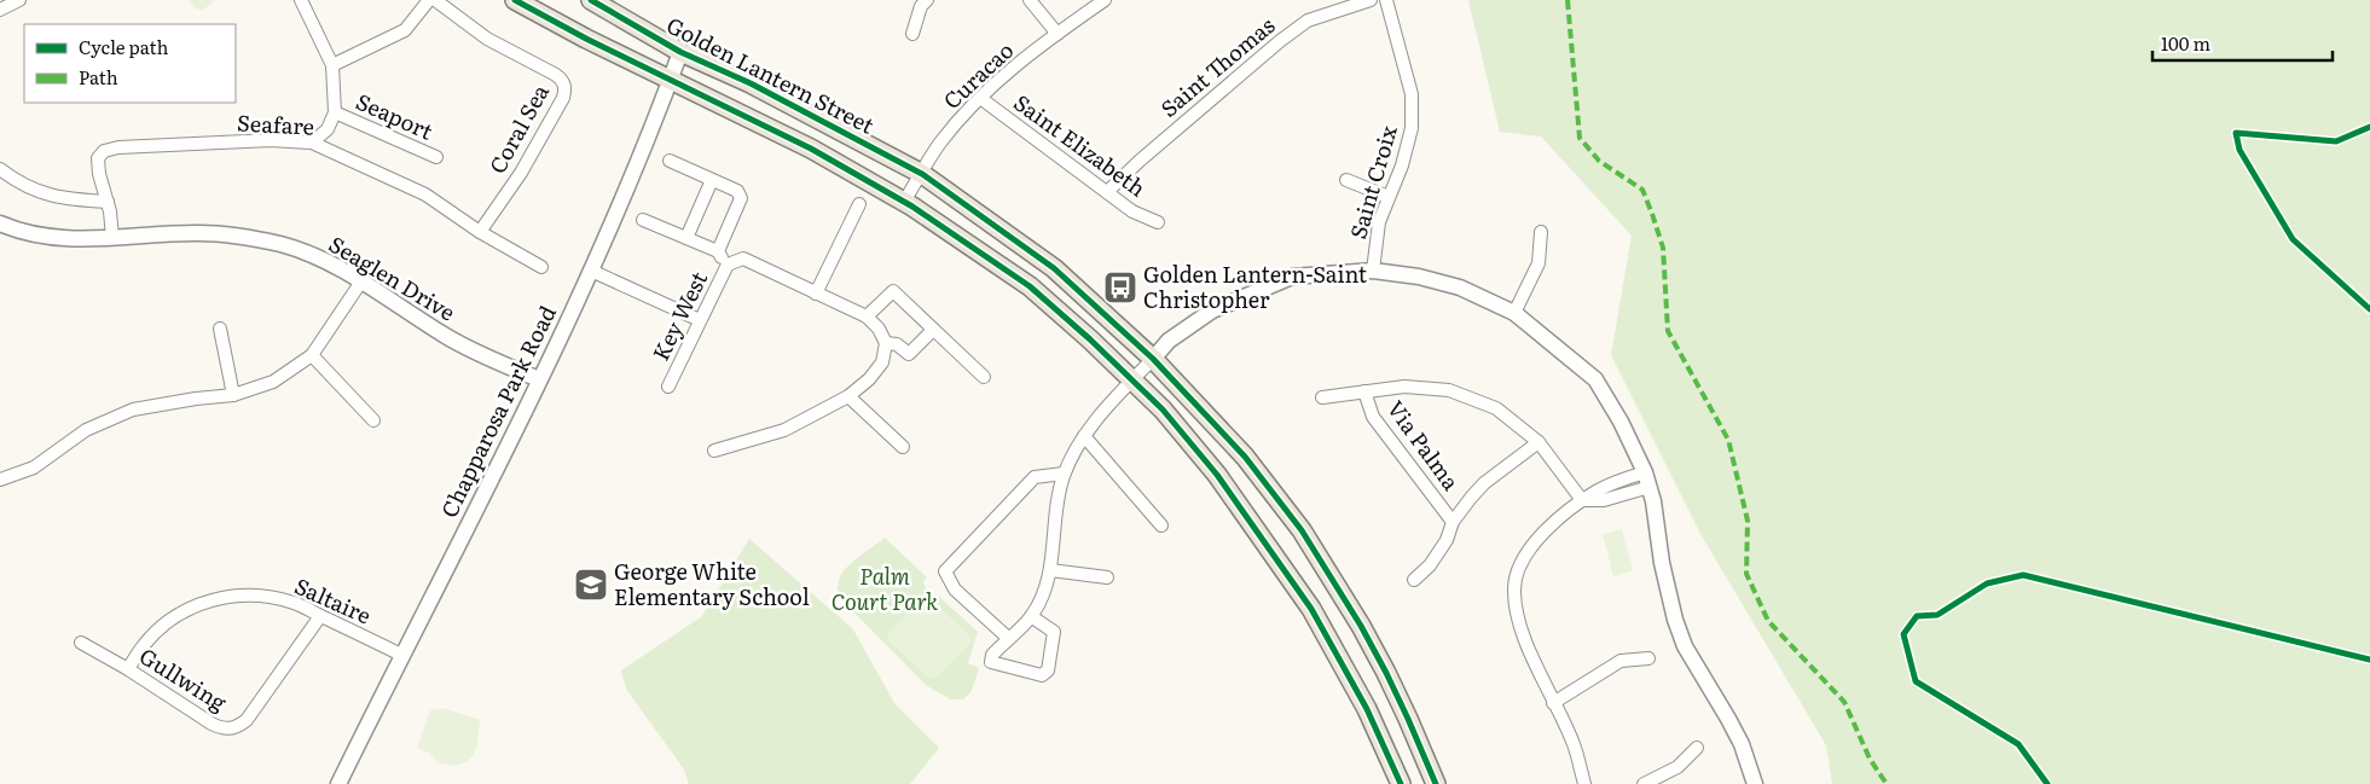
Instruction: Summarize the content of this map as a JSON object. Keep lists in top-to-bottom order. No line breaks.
{"streets":{"main road":["Golden Lantern Street"],"street":["Saint Thomas","Curacao","Seaport","Seafare","Coral Sea","Saint Elizabeth","Saint Croix","Seaglen Drive","Key West","Chapparosa Park Road","Via Palma","Saltaire","Gullwing"]},"crossings":[["Saint Thomas","Saint Elizabeth"],["Golden Lantern Street","Curacao"],["Golden Lantern Street","Chapparosa Park Road"],["Curacao","Saint Elizabeth"],["Seaport","Seafare"],["Seafare","Coral Sea"],["Seafare","Seaglen Drive"],["Seaglen Drive","Chapparosa Park Road"],["Chapparosa Park Road","Saltaire"],["Saltaire","Gullwing"]],"parks":["Palm Court Park"],"places":{"bus stop":["Golden Lantern-Saint Christopher"],"school or university":["George White Elementary School"]},"legend":["Cycle path","Path"],"scale_bar":"100 m"}
